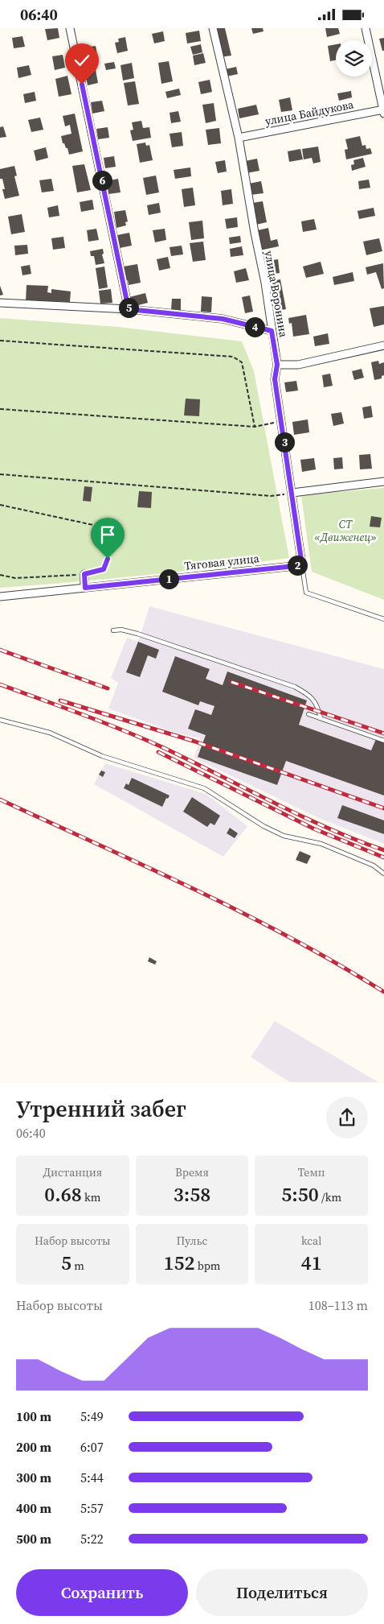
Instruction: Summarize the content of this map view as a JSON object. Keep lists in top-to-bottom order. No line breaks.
{"streets":{"street":["улица Байдукова","улица Воронина","Тяговая улица"]},"crossings":[["улица Байдукова","улица Воронина"],["улица Воронина","Тяговая улица"]],"parks":["СТ «Движенец»"],"page":{"status":"06:40","pins":["6","5","4","3","2","1"],"heading":["Утренний забег","06:40"],"stats":[["Дистанция","0.68 km"],["Время","3:58"],["Темп","5:50 /km"],["Набор высоты","5 m"],["Пульс","152 bpm"],["kcal","41"]],"chart":["Набор высоты","108–113 m"],"list":[{"name":"100 m","note":"5:49"},{"name":"200 m","note":"6:07"},{"name":"300 m","note":"5:44"},{"name":"400 m","note":"5:57"},{"name":"500 m","note":"5:22"}],"buttons":["Сохранить","Поделиться"]}}
